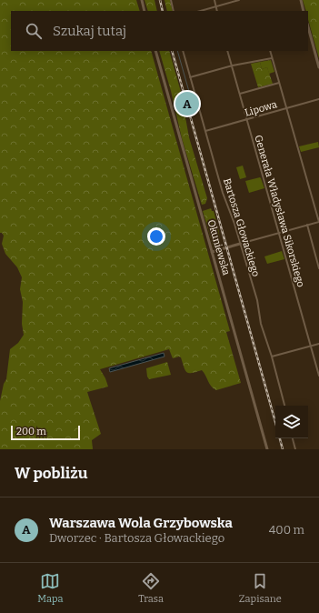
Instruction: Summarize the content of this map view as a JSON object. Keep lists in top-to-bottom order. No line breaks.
{"streets":{"main road":["Okuniewska"],"street":["Lipowa","Generała Władysława Sikorskiego","Bartosza Głowackiego"]},"crossings":[["Lipowa","Generała Władysława Sikorskiego"],["Lipowa","Bartosza Głowackiego"]],"scale_bar":"200 m","page":{"search":"Szukaj tutaj","pins":"A","scale":"200 m","heading":"W pobliżu","list":[{"mark":"A","name":"Warszawa Wola Grzybowska","note":"Dworzec · Bartosza Głowackiego","value":"400 m"}],"nav":["Mapa","Trasa","Zapisane"]}}
